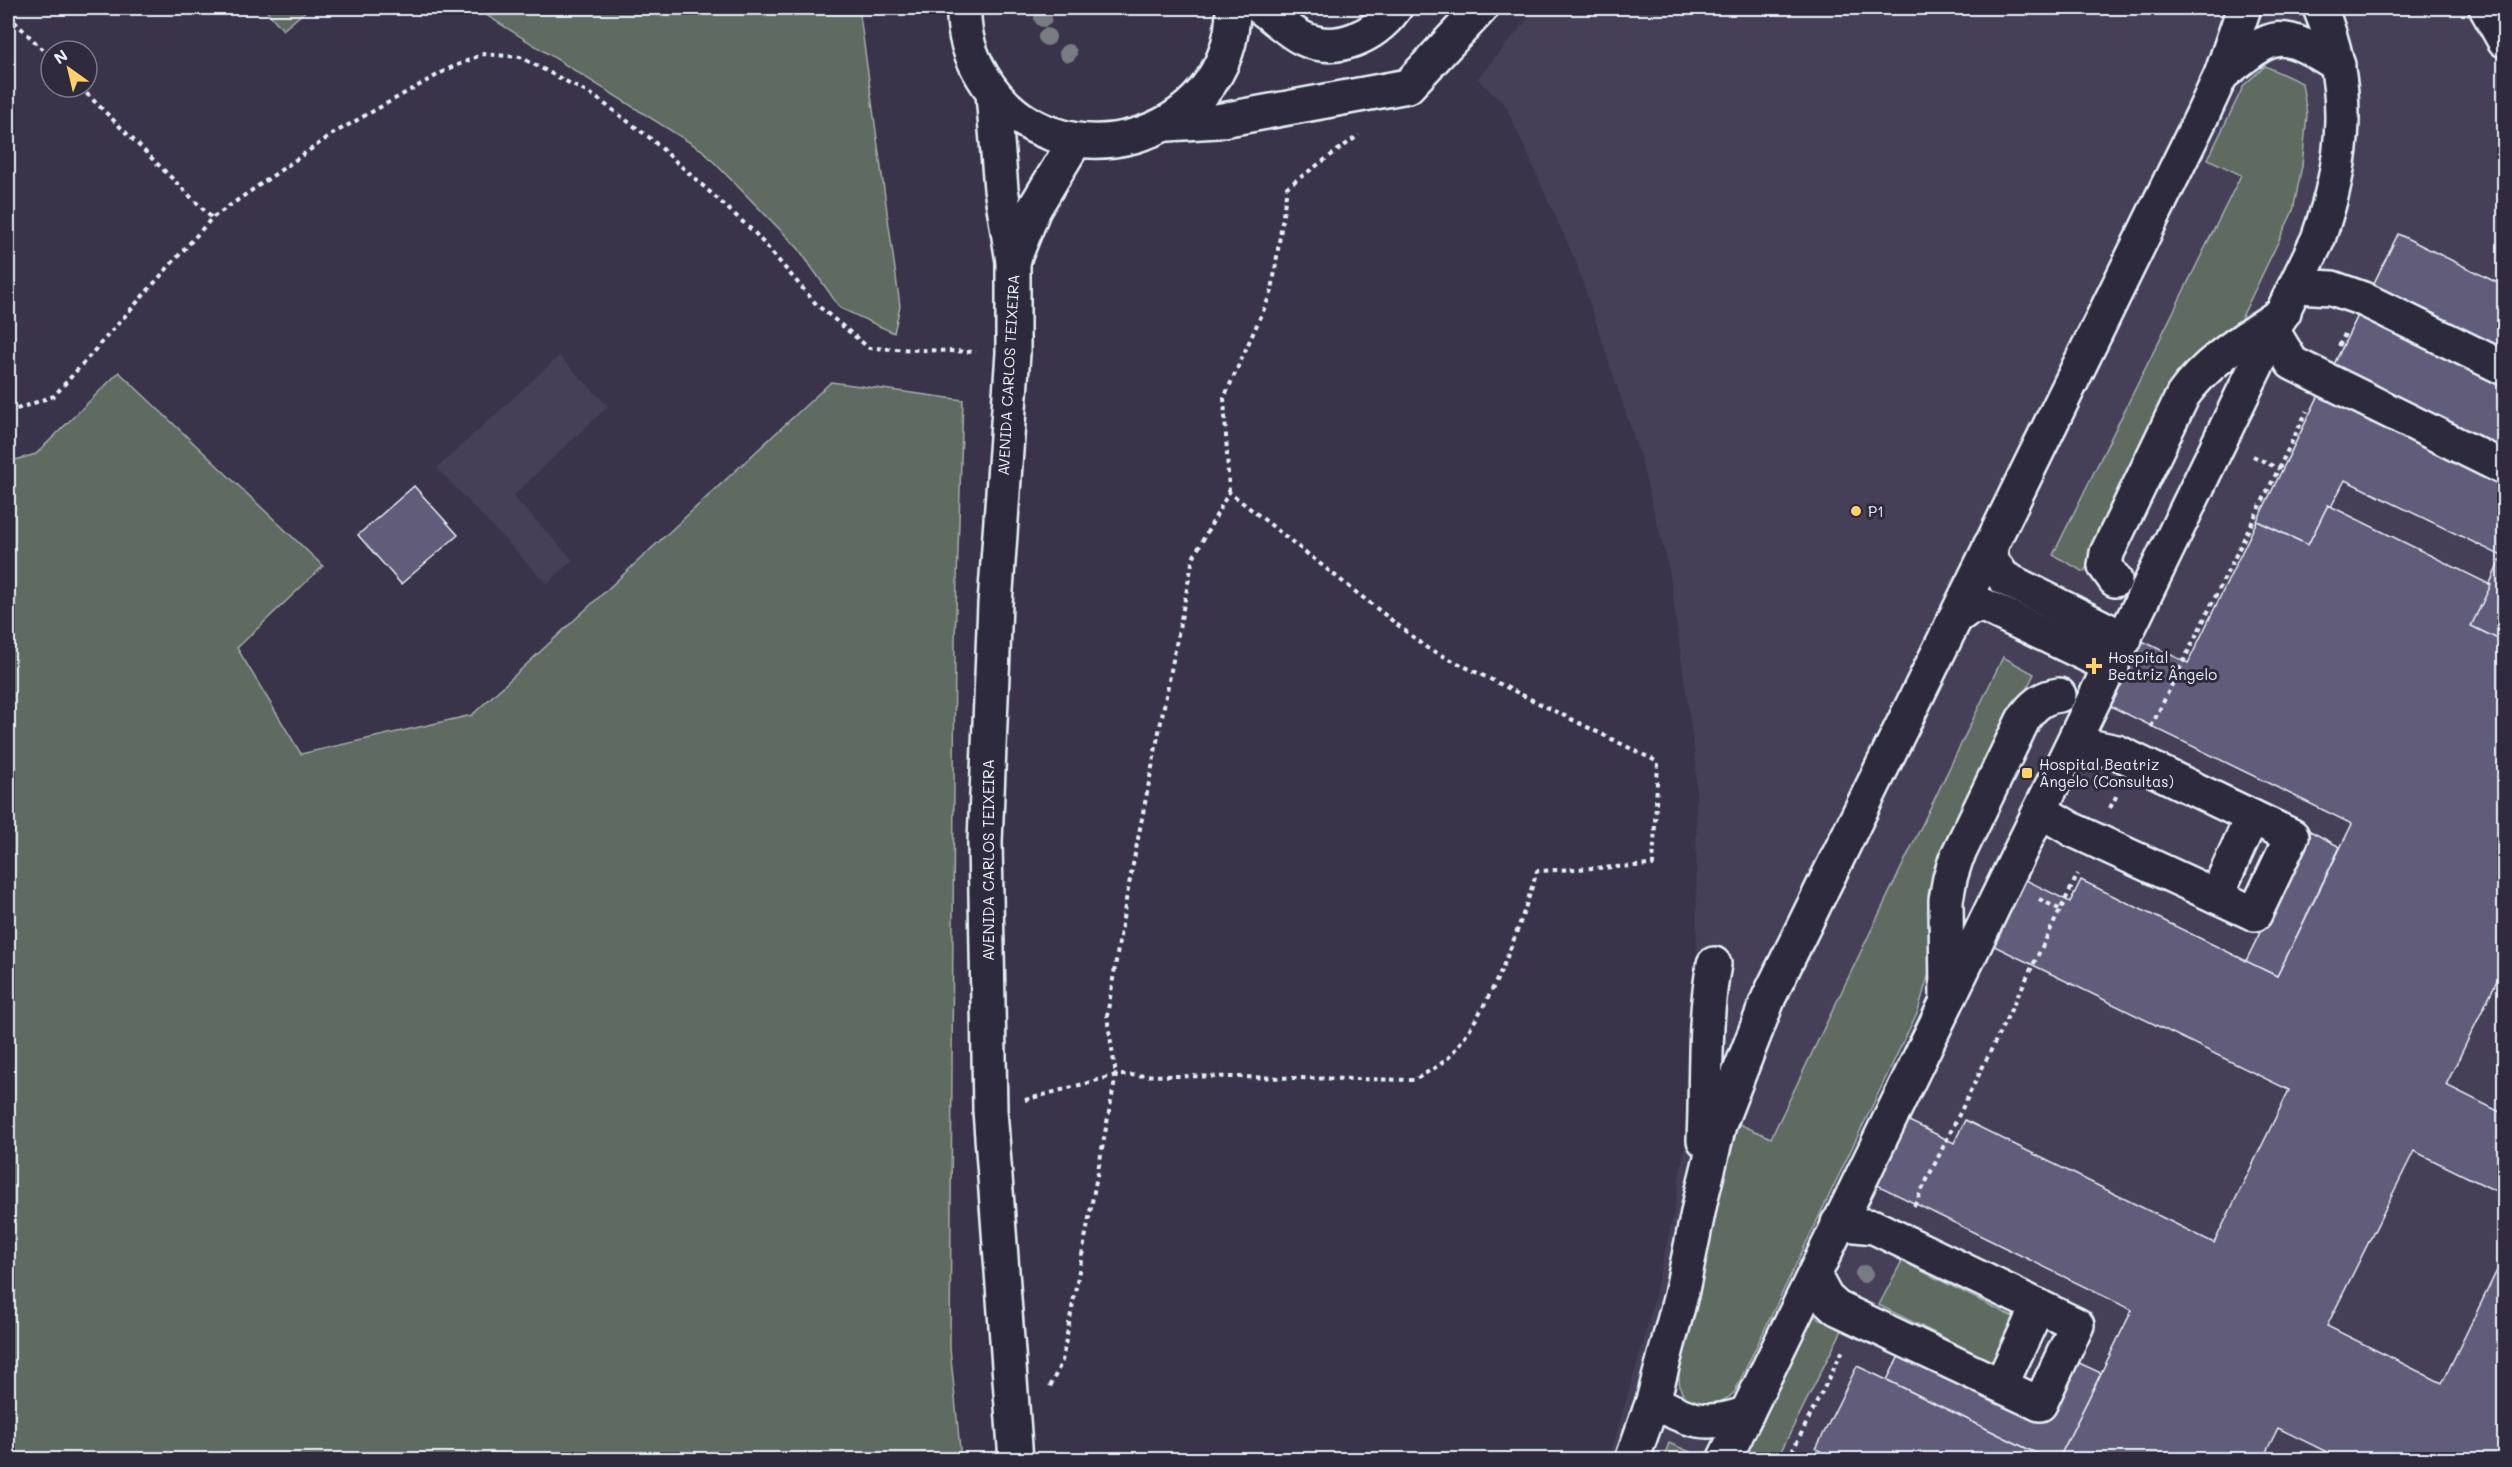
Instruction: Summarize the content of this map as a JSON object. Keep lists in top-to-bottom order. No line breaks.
{"streets":{"main road":["AVENIDA CARLOS TEIXEIRA"]},"places":{"other":["P1"],"health":["Hospital Beatriz Ângelo"],"transit":["Hospital Beatriz Ângelo (Consultas)"]},"north":"top left"}
